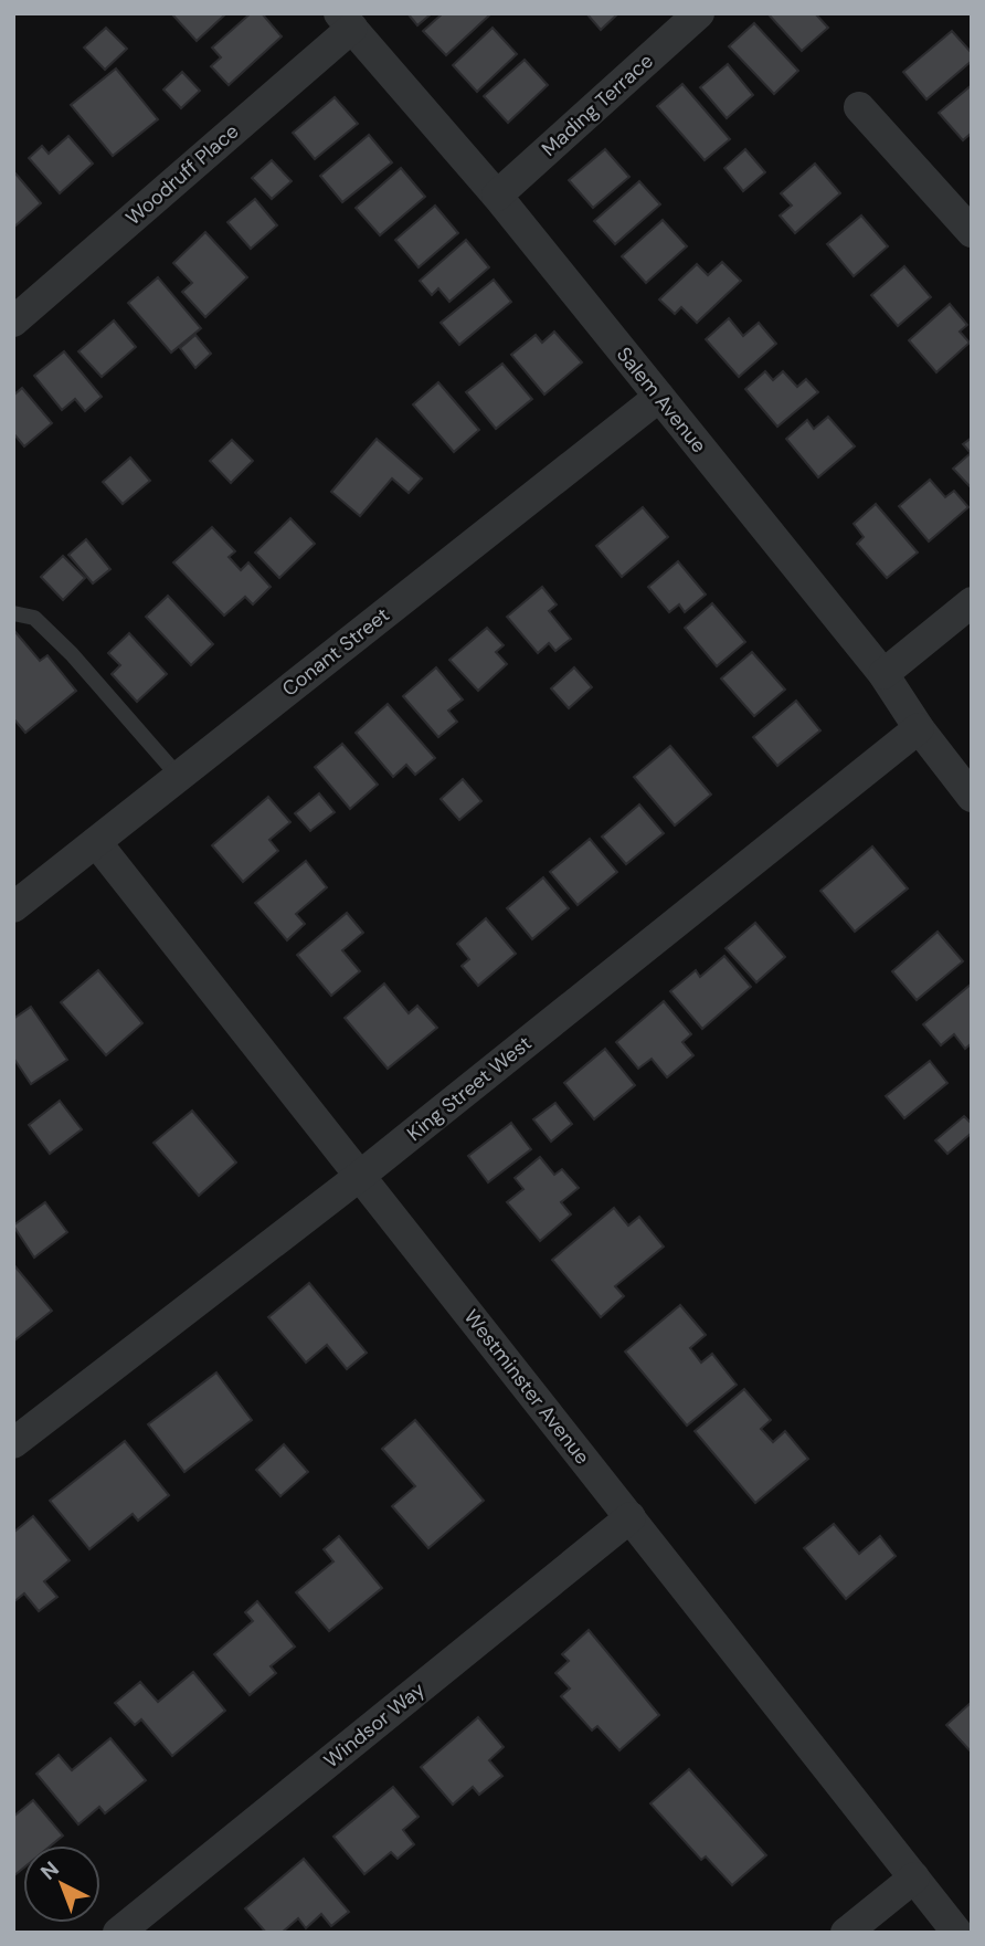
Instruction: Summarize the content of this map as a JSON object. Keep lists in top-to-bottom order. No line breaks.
{"streets":{"street":["Mading Terrace","Woodruff Place","Salem Avenue","Conant Street","King Street West","Westminster Avenue","Windsor Way"]},"crossings":[["Mading Terrace","Salem Avenue"],["Woodruff Place","Salem Avenue"],["Salem Avenue","Conant Street"],["Salem Avenue","King Street West"],["Conant Street","Westminster Avenue"],["King Street West","Westminster Avenue"],["Westminster Avenue","Windsor Way"]],"north":"top left"}
